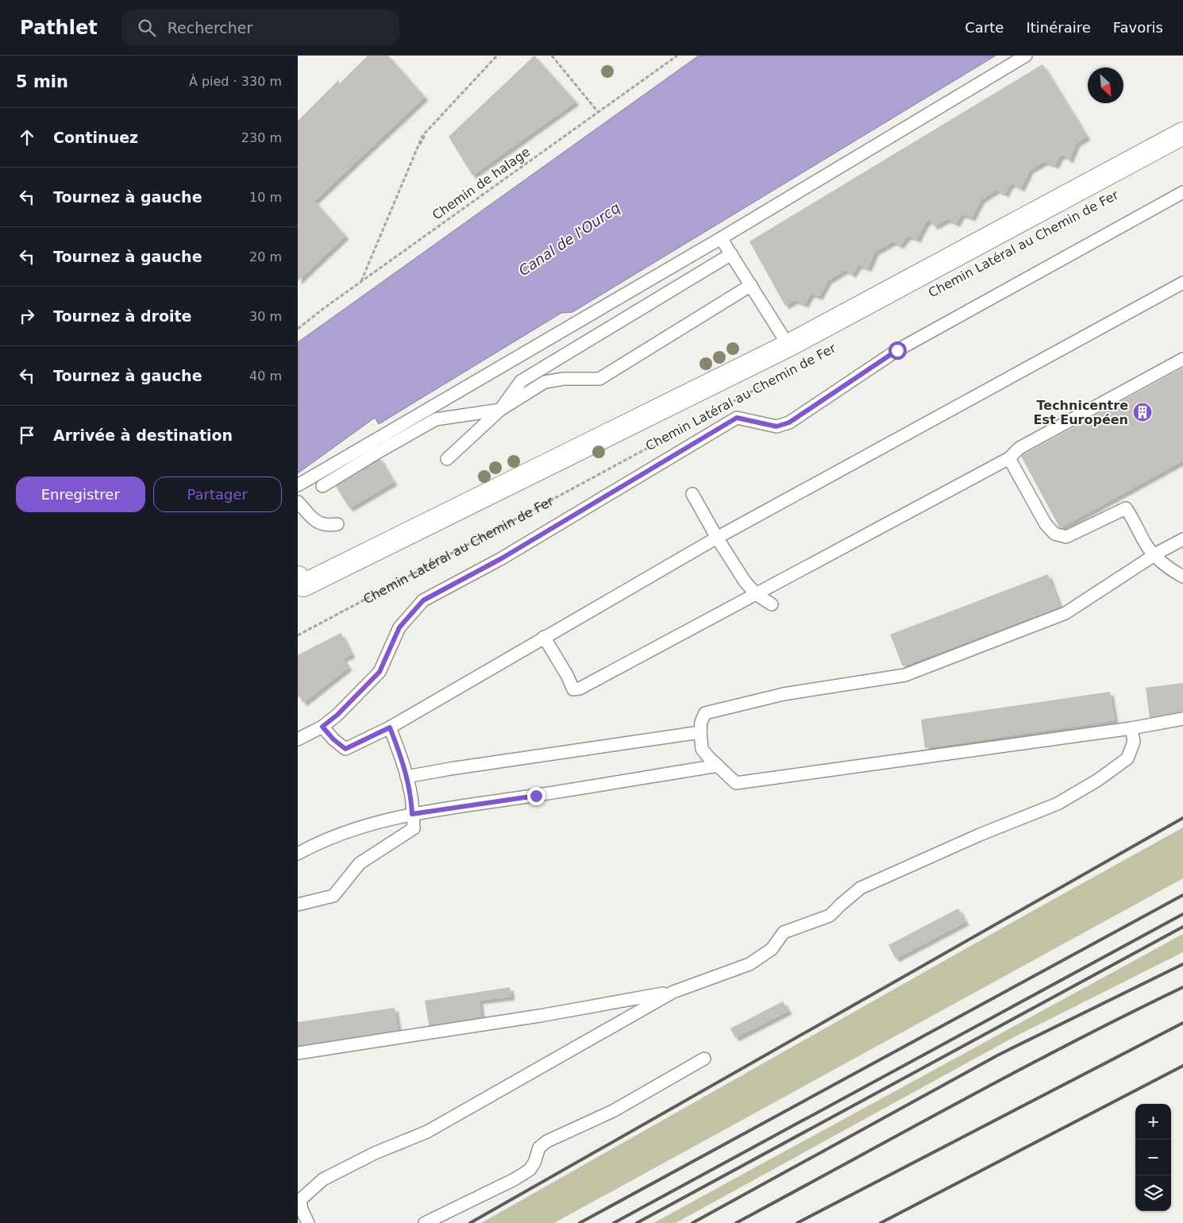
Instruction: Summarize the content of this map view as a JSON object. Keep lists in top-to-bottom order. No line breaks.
{"streets":{"street":["Chemin Latéral au Chemin de Fer"],"path":["Chemin de halage"]},"water":["Canal de l'Ourcq"],"places":{"building":["Technicentre Est Européen"]},"north":"bottom right","page":{"header":"Pathlet","search":"Rechercher","nav":["Carte","Itinéraire","Favoris"],"heading":["5 min","À pied · 330 m"],"list":[["Continuez","230 m"],["Tournez à gauche","10 m"],["Tournez à gauche","20 m"],["Tournez à droite","30 m"],["Tournez à gauche","40 m"],"Arrivée à destination"],"buttons":["Enregistrer","Partager"],"map_buttons":["+","−"]}}
